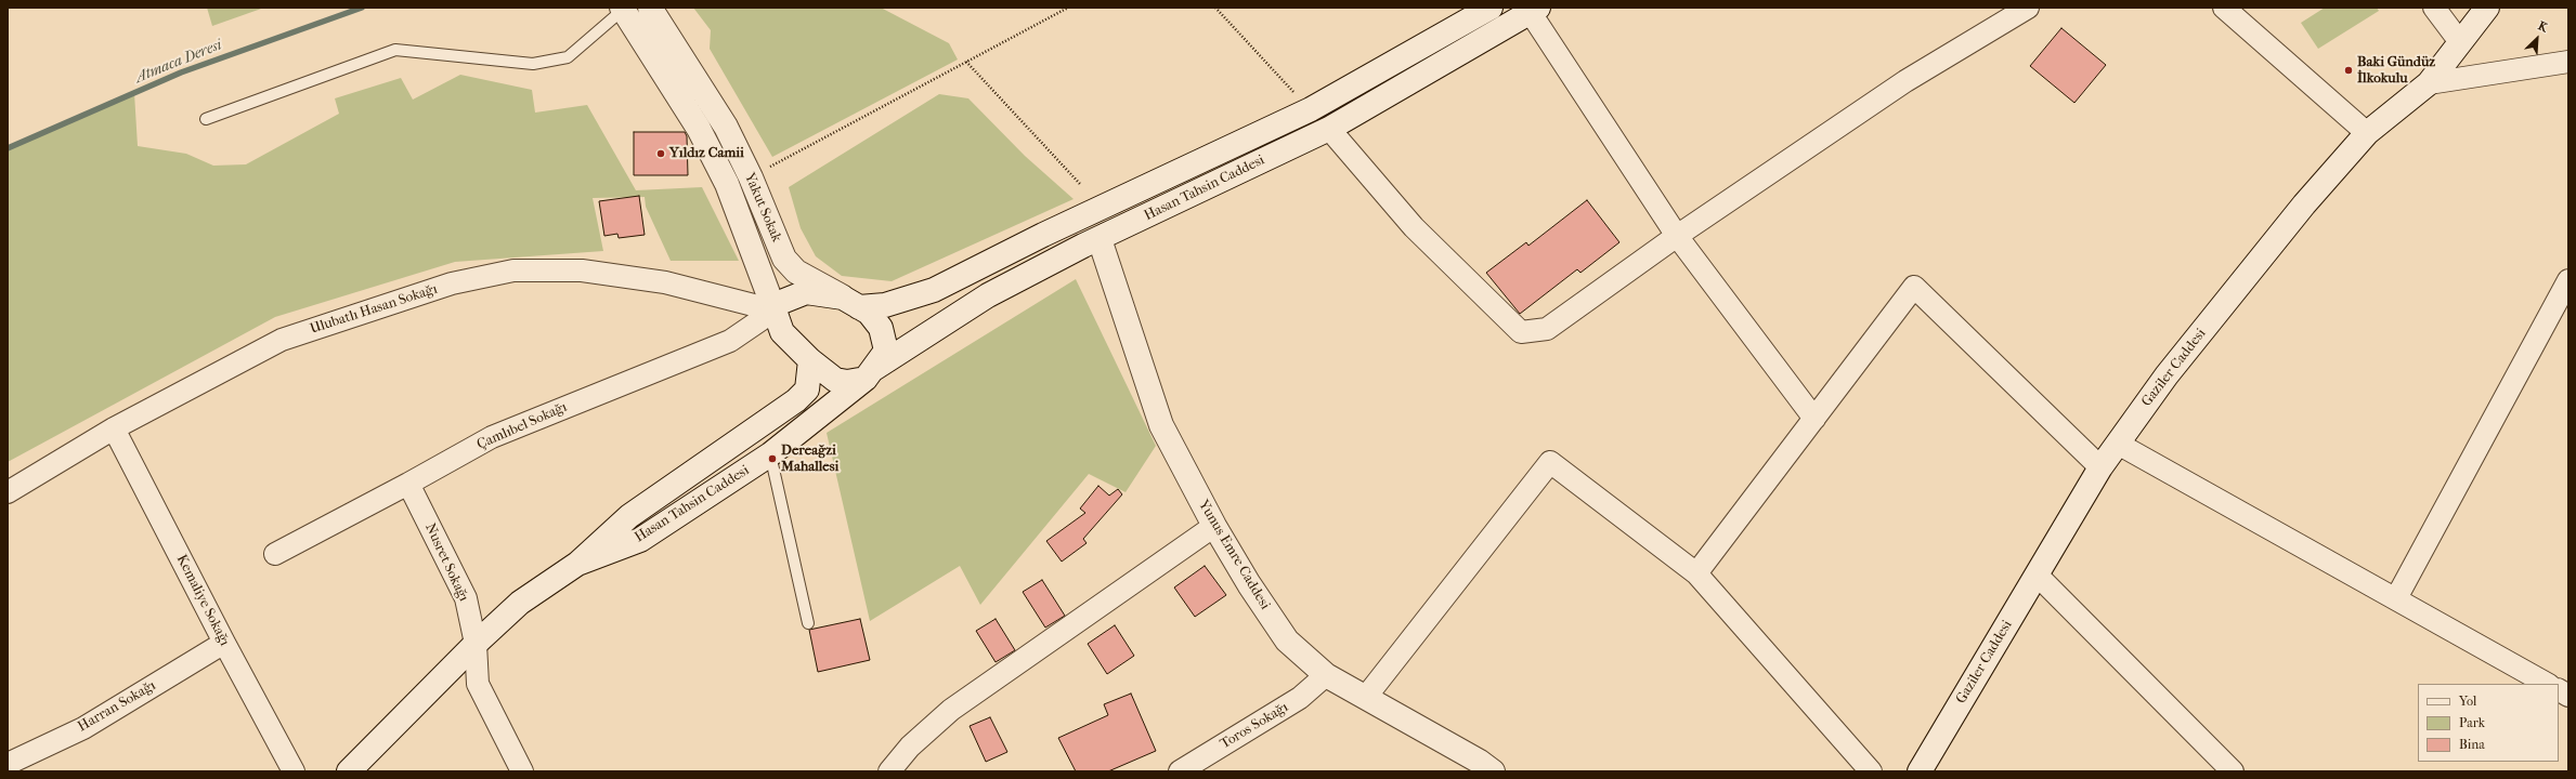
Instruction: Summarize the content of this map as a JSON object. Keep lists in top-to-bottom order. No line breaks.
{"streets":{"main road":["Hasan Tahsin Caddesi","Yakut Sokak","Gaziler Caddesi","Yunus Emre Caddesi"],"street":["Ulubatlı Hasan Sokağı","Çamlıbel Sokağı","Nusret Sokağı","Kemaliye Sokağı","Harran Sokağı","Toros Sokağı"]},"crossings":[["Hasan Tahsin Caddesi","Yakut Sokak"],["Hasan Tahsin Caddesi","Ulubatlı Hasan Sokağı"],["Hasan Tahsin Caddesi","Çamlıbel Sokağı"],["Hasan Tahsin Caddesi","Yunus Emre Caddesi"],["Yakut Sokak","Ulubatlı Hasan Sokağı"],["Yakut Sokak","Çamlıbel Sokağı"],["Ulubatlı Hasan Sokağı","Çamlıbel Sokağı"],["Ulubatlı Hasan Sokağı","Kemaliye Sokağı"],["Çamlıbel Sokağı","Nusret Sokağı"],["Yunus Emre Caddesi","Toros Sokağı"],["Kemaliye Sokağı","Harran Sokağı"]],"water":["Atmaca Deresi"],"places":["Baki Gündüz İlkokulu","Yıldız Camii","Dereağzi Mahallesi"],"legend":["Yol","Park","Bina"],"north":"top right"}
